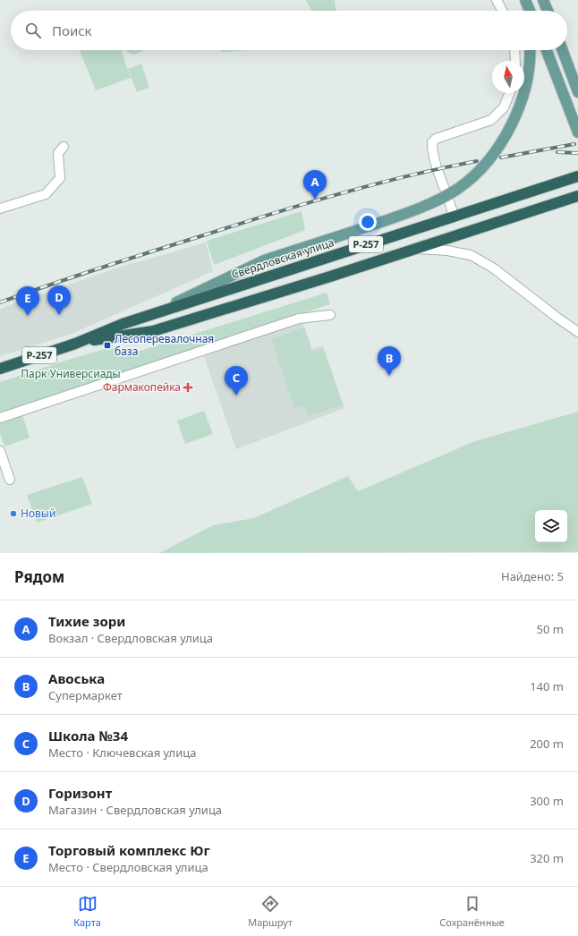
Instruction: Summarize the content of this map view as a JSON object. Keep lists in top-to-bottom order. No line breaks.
{"streets":{"highway":["Р-257","Свердловская улица"]},"parks":["Парк Универсиады"],"places":{"transit":["Лесоперевалочная база"],"health":["Фармакопейка"],"other":["Новый"]},"north":"top","page":{"search":"Поиск","pins":["A","D","E","B","C"],"heading":["Рядом","Найдено: 5"],"list":[{"mark":"A","name":"Тихие зори","note":"Вокзал · Свердловская улица","value":"50 m"},{"mark":"B","name":"Авоська","note":"Супермаркет","value":"140 m"},{"mark":"C","name":"Школа №34","note":"Место · Ключевская улица","value":"200 m"},{"mark":"D","name":"Горизонт","note":"Магазин · Свердловская улица","value":"300 m"},{"mark":"E","name":"Торговый комплекс Юг","note":"Место · Свердловская улица","value":"320 m"}],"nav":["Карта","Маршрут","Сохранённые"]}}
